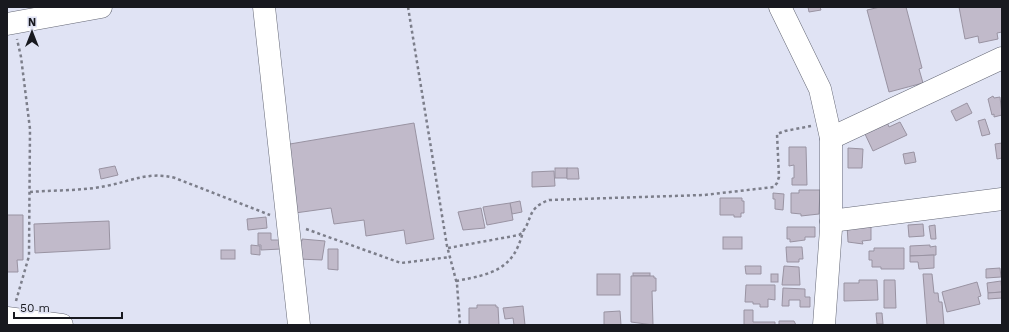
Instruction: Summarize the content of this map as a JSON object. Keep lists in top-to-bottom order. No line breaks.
{"scale_bar":"50 m","north":"top"}
